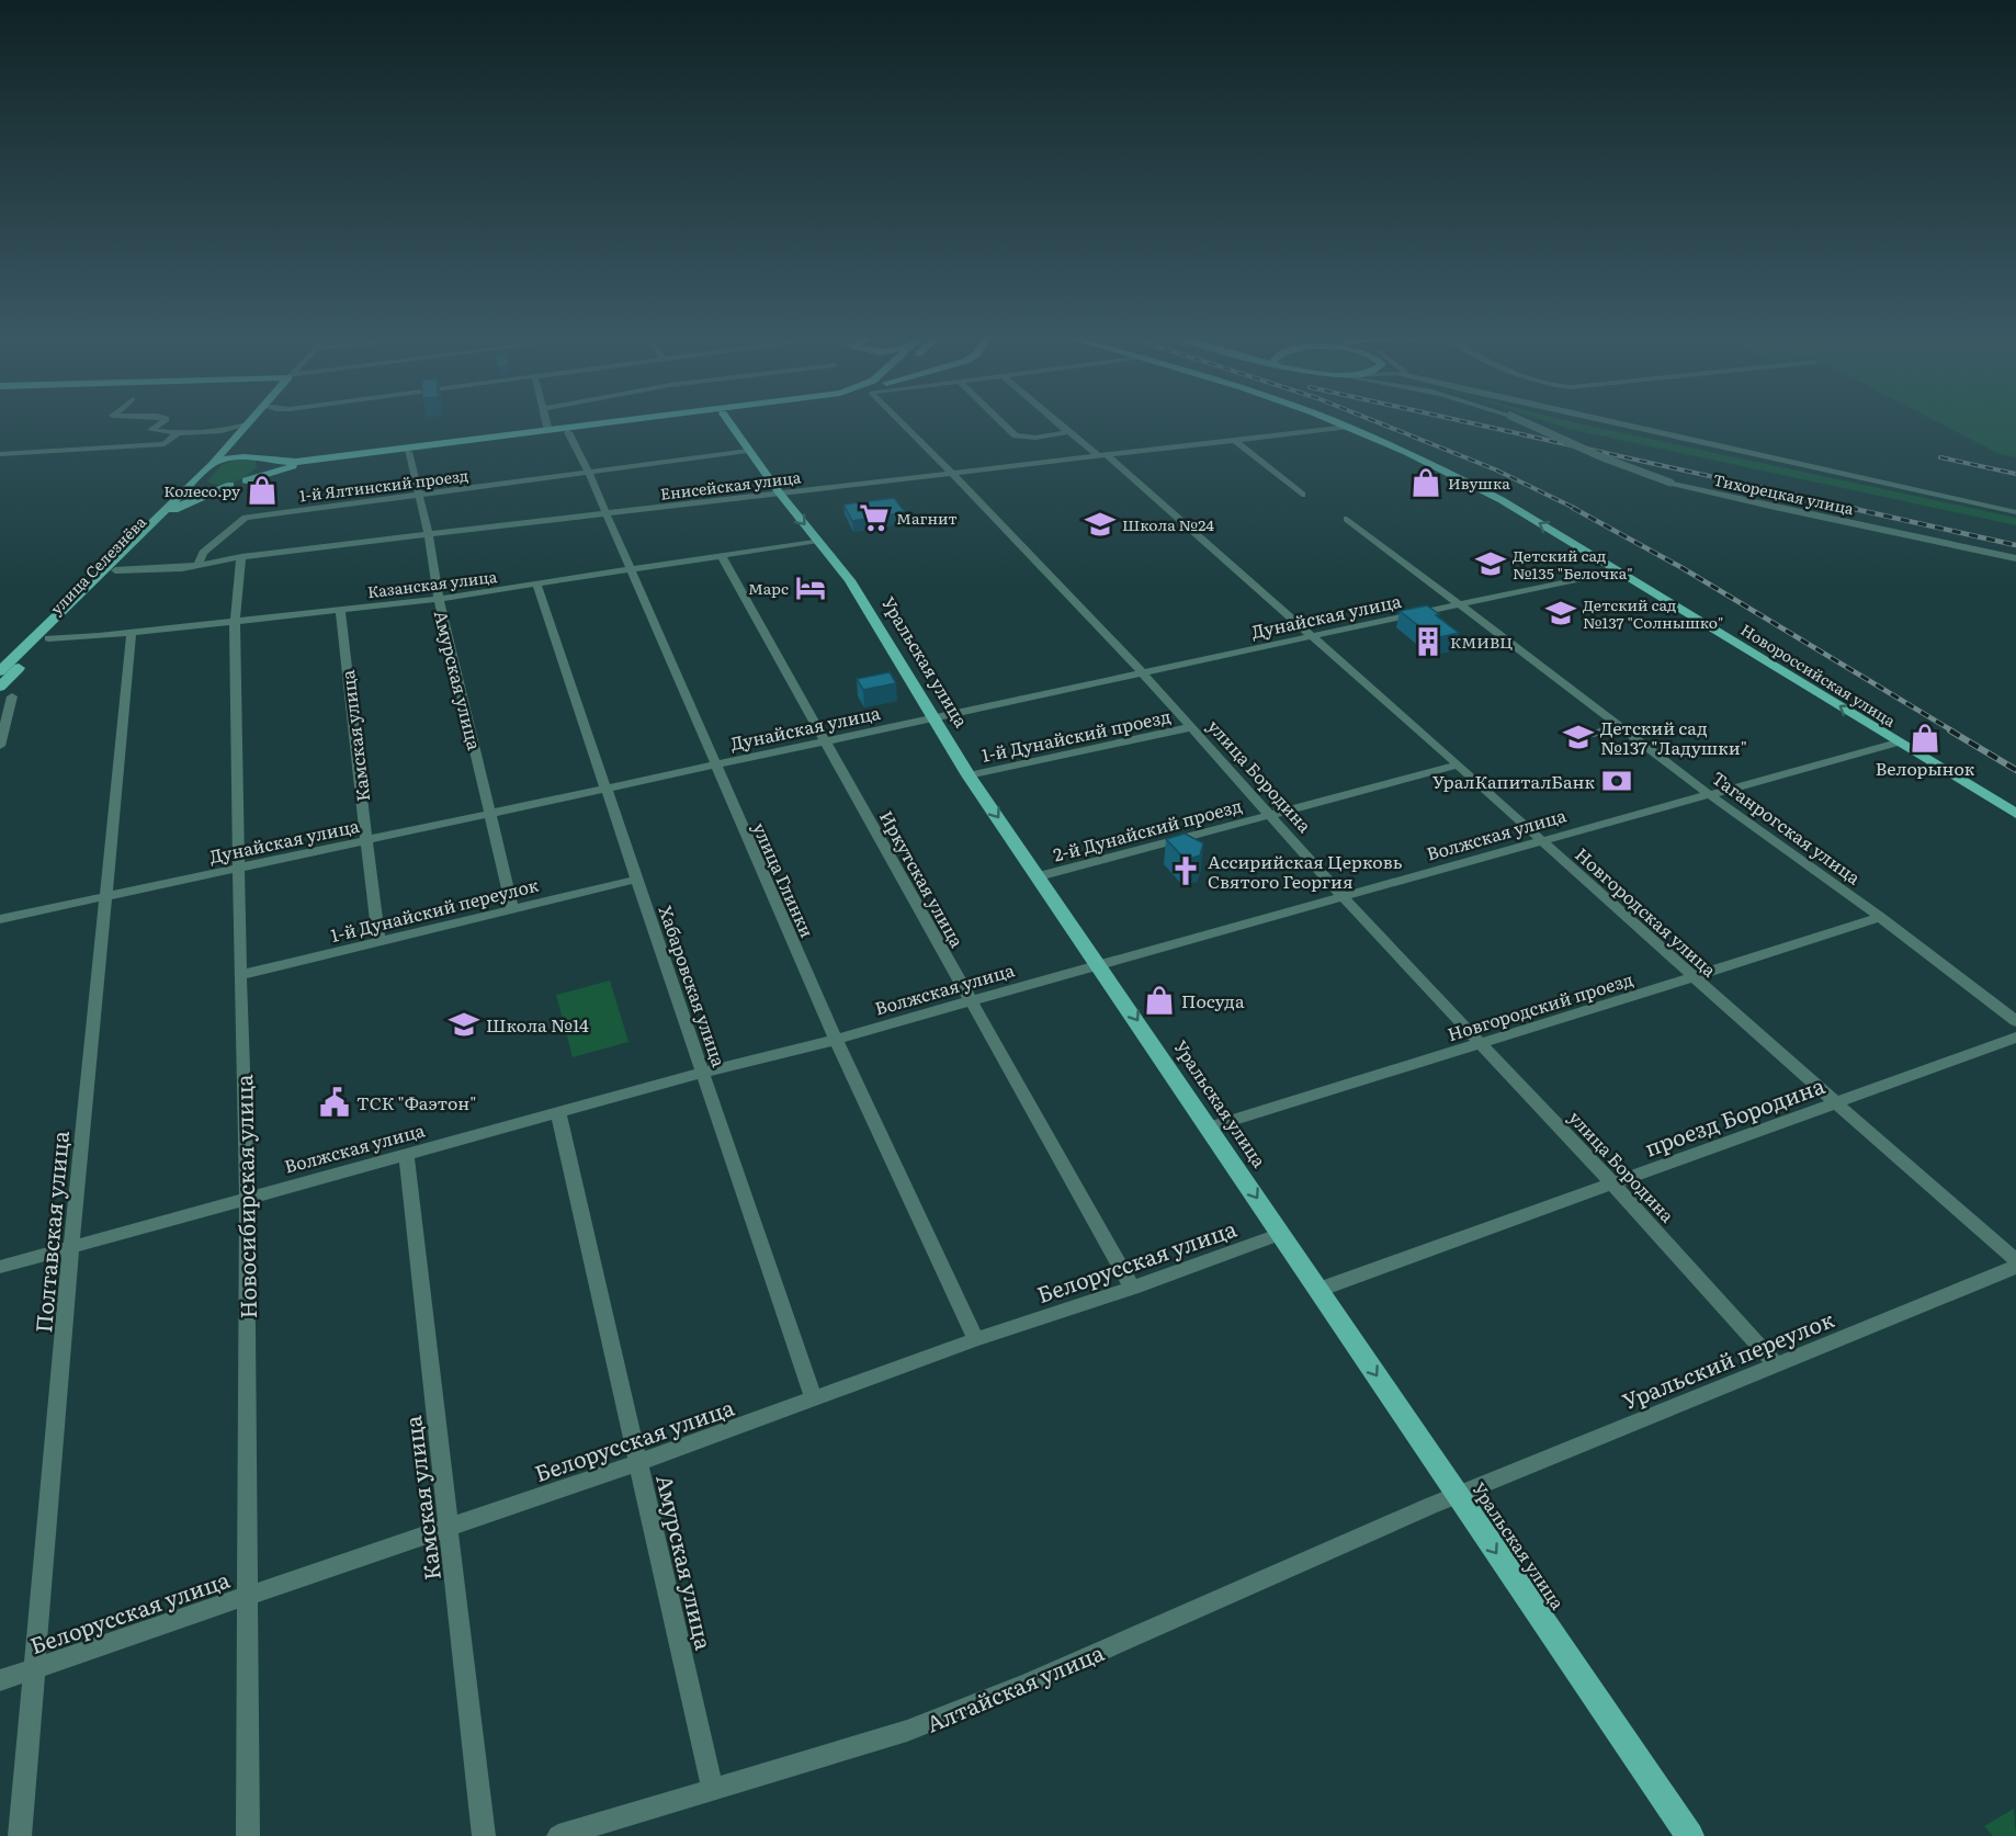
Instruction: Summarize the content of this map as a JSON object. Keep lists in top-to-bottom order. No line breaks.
{"streets":{"main road":["улица Селезнёва","Уральская улица","Новороссийская улица"],"street":["1-й Ялтинский проезд","Енисейская улица","Тихорецкая улица","Казанская улица","Дунайская улица","Амурская улица","1-й Дунайский проезд","Камская улица","улица Бородина","Таганрогская улица","2-й Дунайский проезд","Волжская улица","Иркутская улица","улица Глинки","1-й Дунайский переулок","Новгородская улица","Хабаровская улица","Новгородский проезд","проезд Бородина","Новосибирская улица","Полтавская улица","Белорусская улица","Уральский переулок","Алтайская улица"]},"crossings":[["1-й Ялтинский проезд","Енисейская улица"],["1-й Ялтинский проезд","Уральская улица"],["1-й Ялтинский проезд","Амурская улица"],["1-й Ялтинский проезд","улица Глинки"],["Енисейская улица","улица Селезнёва"],["Енисейская улица","Уральская улица"],["Енисейская улица","Новороссийская улица"],["Енисейская улица","Амурская улица"],["Енисейская улица","улица Бородина"],["Енисейская улица","улица Глинки"],["Енисейская улица","Новгородская улица"],["Енисейская улица","Новосибирская улица"],["улица Селезнёва","Казанская улица"],["улица Селезнёва","Амурская улица"],["улица Селезнёва","улица Глинки"],["Казанская улица","Уральская улица"],["Казанская улица","Амурская улица"],["Казанская улица","Камская улица"],["Казанская улица","Иркутская улица"],["Казанская улица","улица Глинки"],["Казанская улица","Хабаровская улица"],["Казанская улица","Новосибирская улица"],["Казанская улица","Полтавская улица"],["Дунайская улица","Уральская улица"],["Дунайская улица","Новороссийская улица"],["Дунайская улица","Амурская улица"],["Дунайская улица","Камская улица"],["Дунайская улица","улица Бородина"],["Дунайская улица","Таганрогская улица"],["Дунайская улица","Иркутская улица"],["Дунайская улица","улица Глинки"],["Дунайская улица","Новгородская улица"],["Дунайская улица","Хабаровская улица"],["Дунайская улица","Новосибирская улица"],["Дунайская улица","Полтавская улица"],["Уральская улица","1-й Дунайский проезд"],["Уральская улица","2-й Дунайский проезд"],["Уральская улица","Волжская улица"],["Уральская улица","Новгородский проезд"],["Уральская улица","проезд Бородина"],["Уральская улица","Белорусская улица"],["Уральская улица","Уральский переулок"],["Уральская улица","Алтайская улица"],["Новороссийская улица","Волжская улица"],["Амурская улица","Волжская улица"],["Амурская улица","1-й Дунайский переулок"],["Амурская улица","Белорусская улица"],["Амурская улица","Алтайская улица"],["1-й Дунайский проезд","улица Бородина"],["Камская улица","Волжская улица"],["Камская улица","1-й Дунайский переулок"],["Камская улица","Белорусская улица"],["улица Бородина","2-й Дунайский проезд"],["улица Бородина","Волжская улица"],["улица Бородина","Новгородский проезд"],["улица Бородина","проезд Бородина"],["улица Бородина","Уральский переулок"],["Таганрогская улица","Волжская улица"],["Таганрогская улица","Новгородский проезд"],["2-й Дунайский проезд","Новгородская улица"],["Волжская улица","Иркутская улица"],["Волжская улица","улица Глинки"],["Волжская улица","Новгородская улица"],["Волжская улица","Хабаровская улица"],["Волжская улица","Новосибирская улица"],["Волжская улица","Полтавская улица"],["Иркутская улица","Белорусская улица"],["улица Глинки","Белорусская улица"],["1-й Дунайский переулок","Хабаровская улица"],["1-й Дунайский переулок","Новосибирская улица"],["Новгородская улица","Новгородский проезд"],["Новгородская улица","проезд Бородина"],["Хабаровская улица","Белорусская улица"],["Новосибирская улица","Белорусская улица"],["Полтавская улица","Белорусская улица"],["Уральский переулок","Алтайская улица"]],"one_way":["Уральская улица","Новороссийская улица"],"places":{"shop":["Ивушка","Колесо.ру","Велорынок","Посуда"],"supermarket":["Магнит"],"school or university":["Школа №24","Детский сад №135 \"Белочка\"","Детский сад №137 \"Солнышко\"","Детский сад №137 \"Ладушки\"","Школа №14"],"hotel":["Марс"],"building":["КМИВЦ"],"bank":["УралКапиталБанк"],"church":["Ассирийская Церковь Святого Георгия"],"public building":["ТСК \"Фаэтон\""]}}
